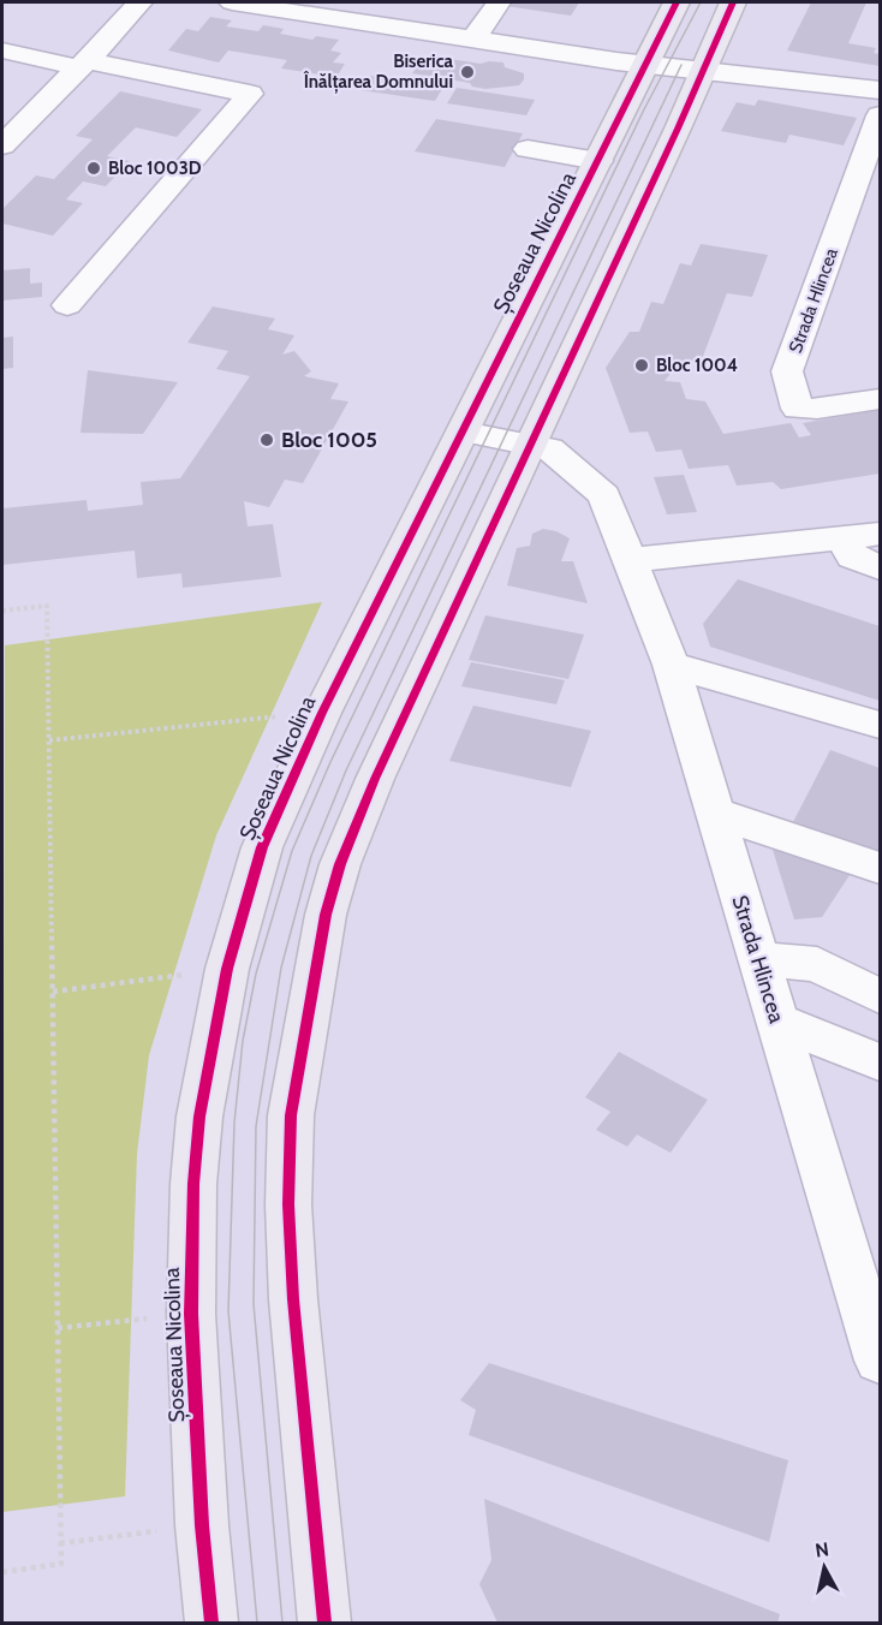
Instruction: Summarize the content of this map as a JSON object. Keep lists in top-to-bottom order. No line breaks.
{"streets":{"main road":["Șoseaua Nicolina"],"street":["Strada Hlincea"]},"crossings":[["Șoseaua Nicolina","Strada Hlincea"]],"places":["Biserica Înălțarea Domnului","Bloc 1003D","Bloc 1004","Bloc 1005"],"north":"top"}
